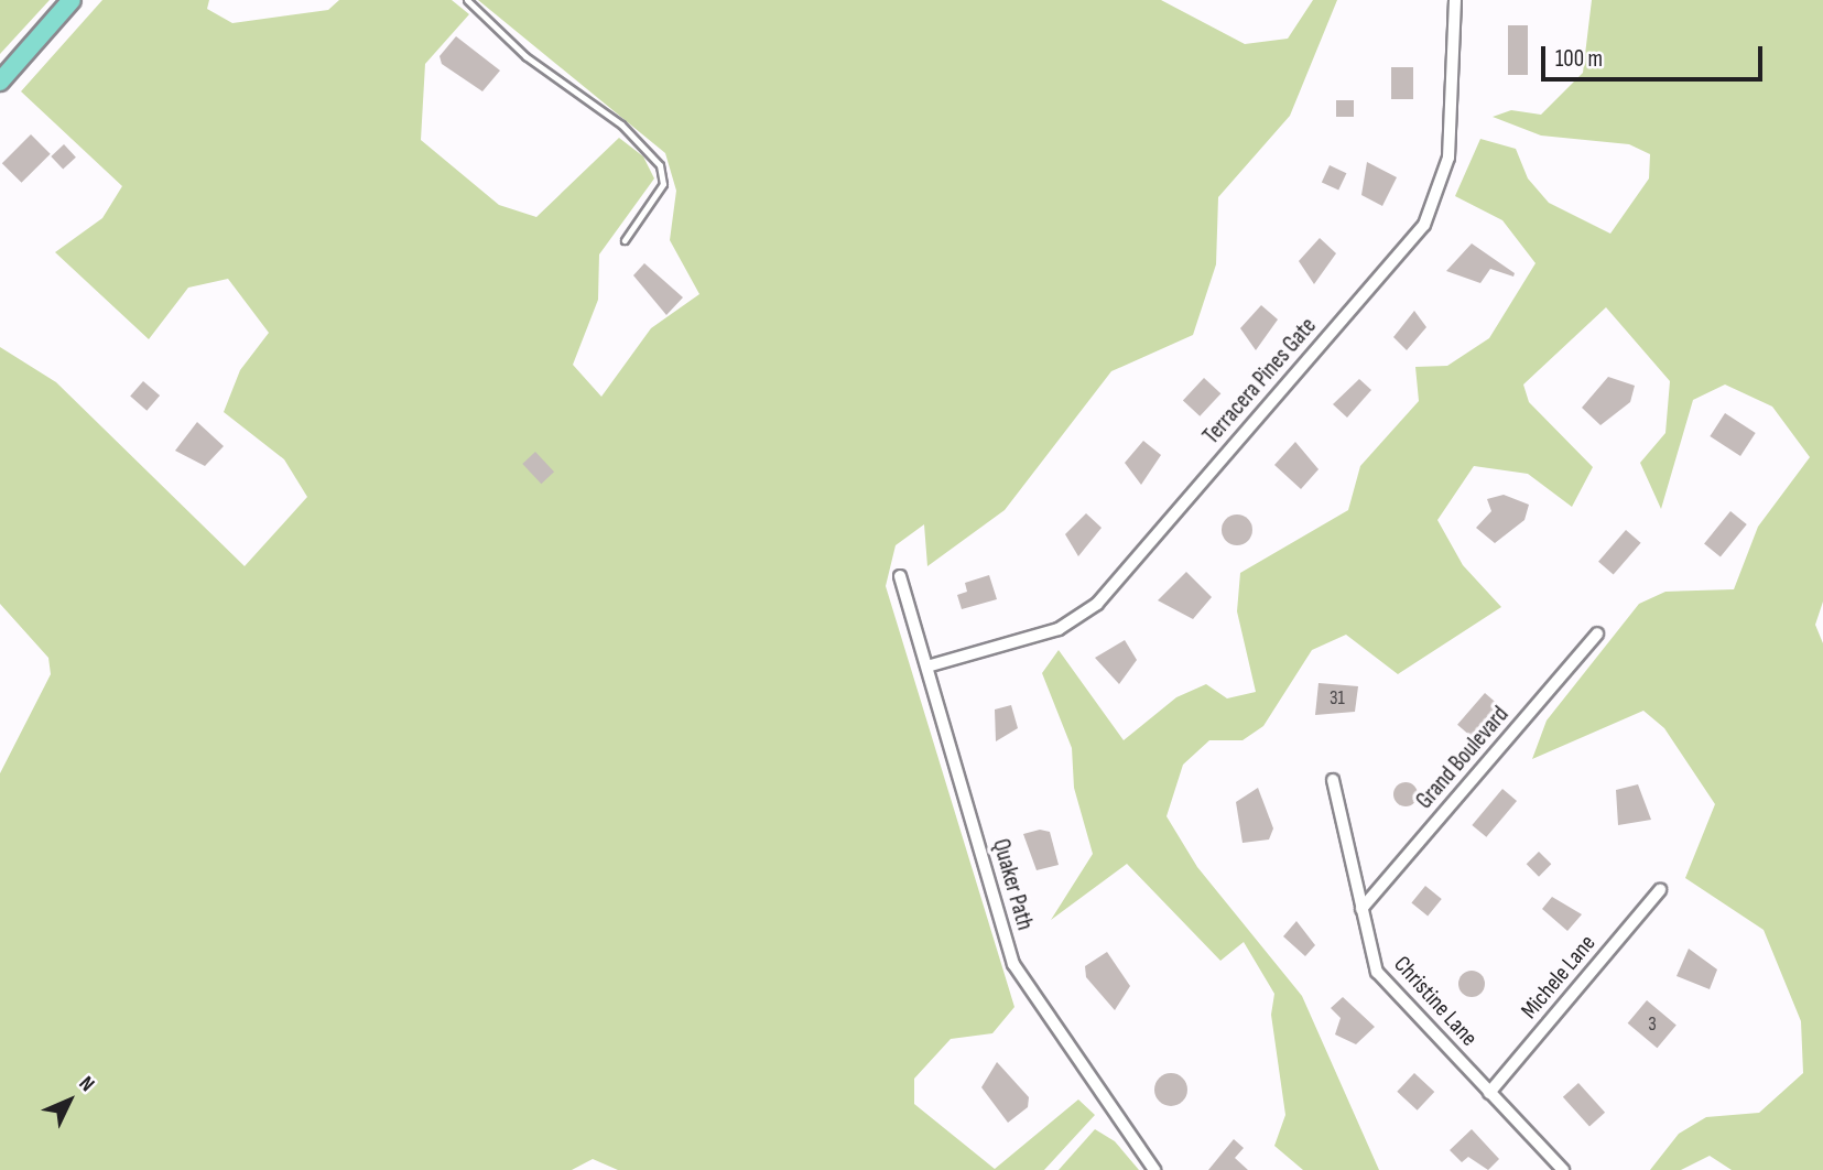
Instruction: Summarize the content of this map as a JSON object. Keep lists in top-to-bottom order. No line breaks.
{"streets":{"street":["Terracera Pines Gate","Grand Boulevard","Quaker Path","Michele Lane","Christine Lane"]},"crossings":[["Terracera Pines Gate","Quaker Path"],["Grand Boulevard","Christine Lane"],["Michele Lane","Christine Lane"]],"house_numbers":["31","3"],"scale_bar":"100 m","north":"top right"}
